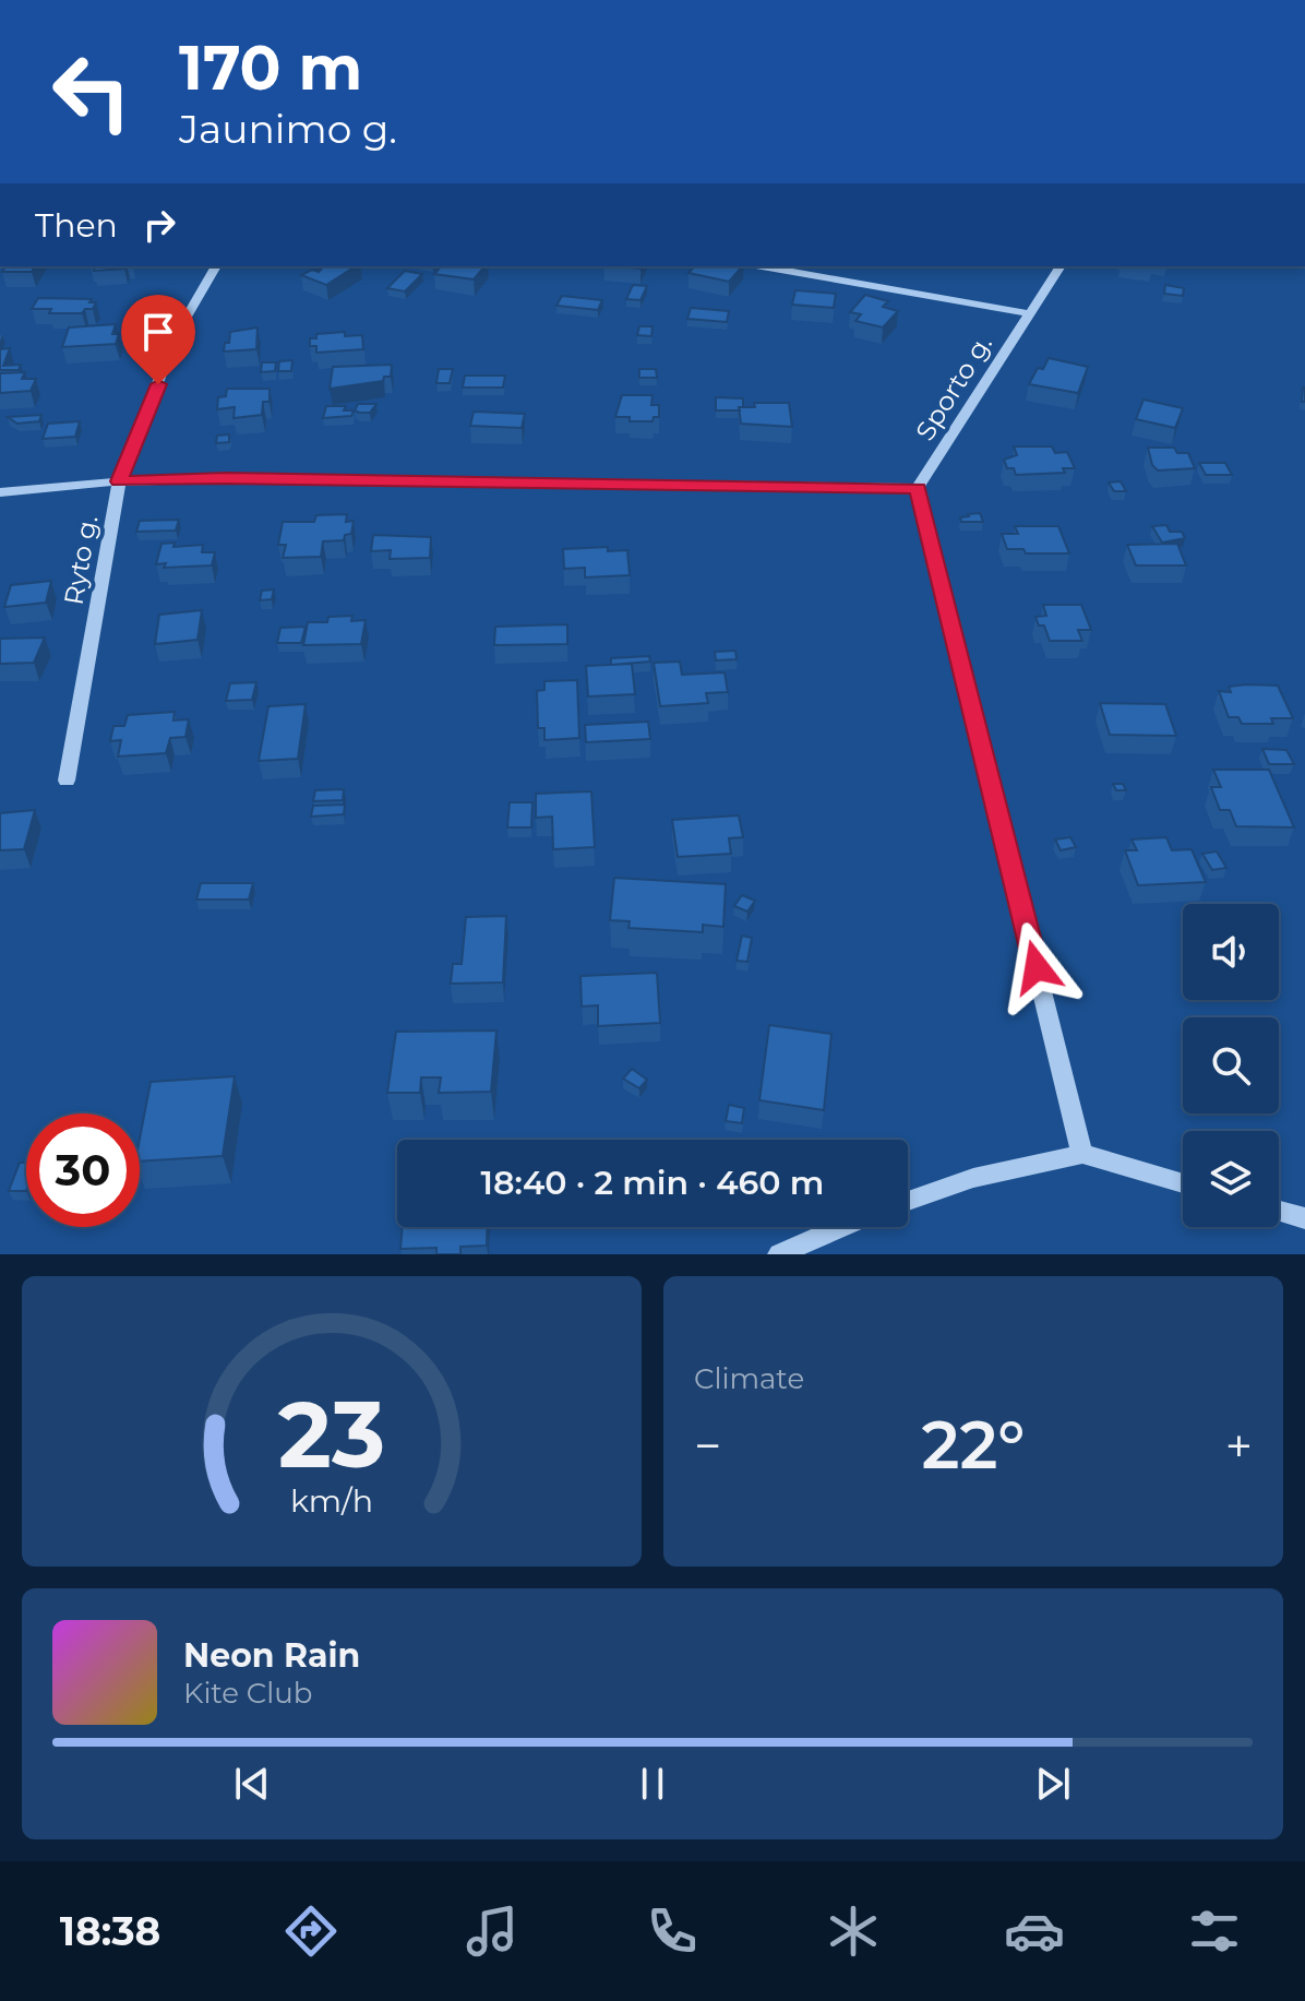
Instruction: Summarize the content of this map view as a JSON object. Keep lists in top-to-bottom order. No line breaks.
{"streets":{"street":["Sporto g.","Ryto g."]},"page":{"turn":["170 m","Jaunimo g."],"then":"Then","limit":"30","trip":"18:40 · 2 min · 460 m","tile":"Climate","heat":["−","22°","+"],"song":["Neon Rain","Kite Club"],"tabs":"18:38","gauge":["23","km/h"]}}
